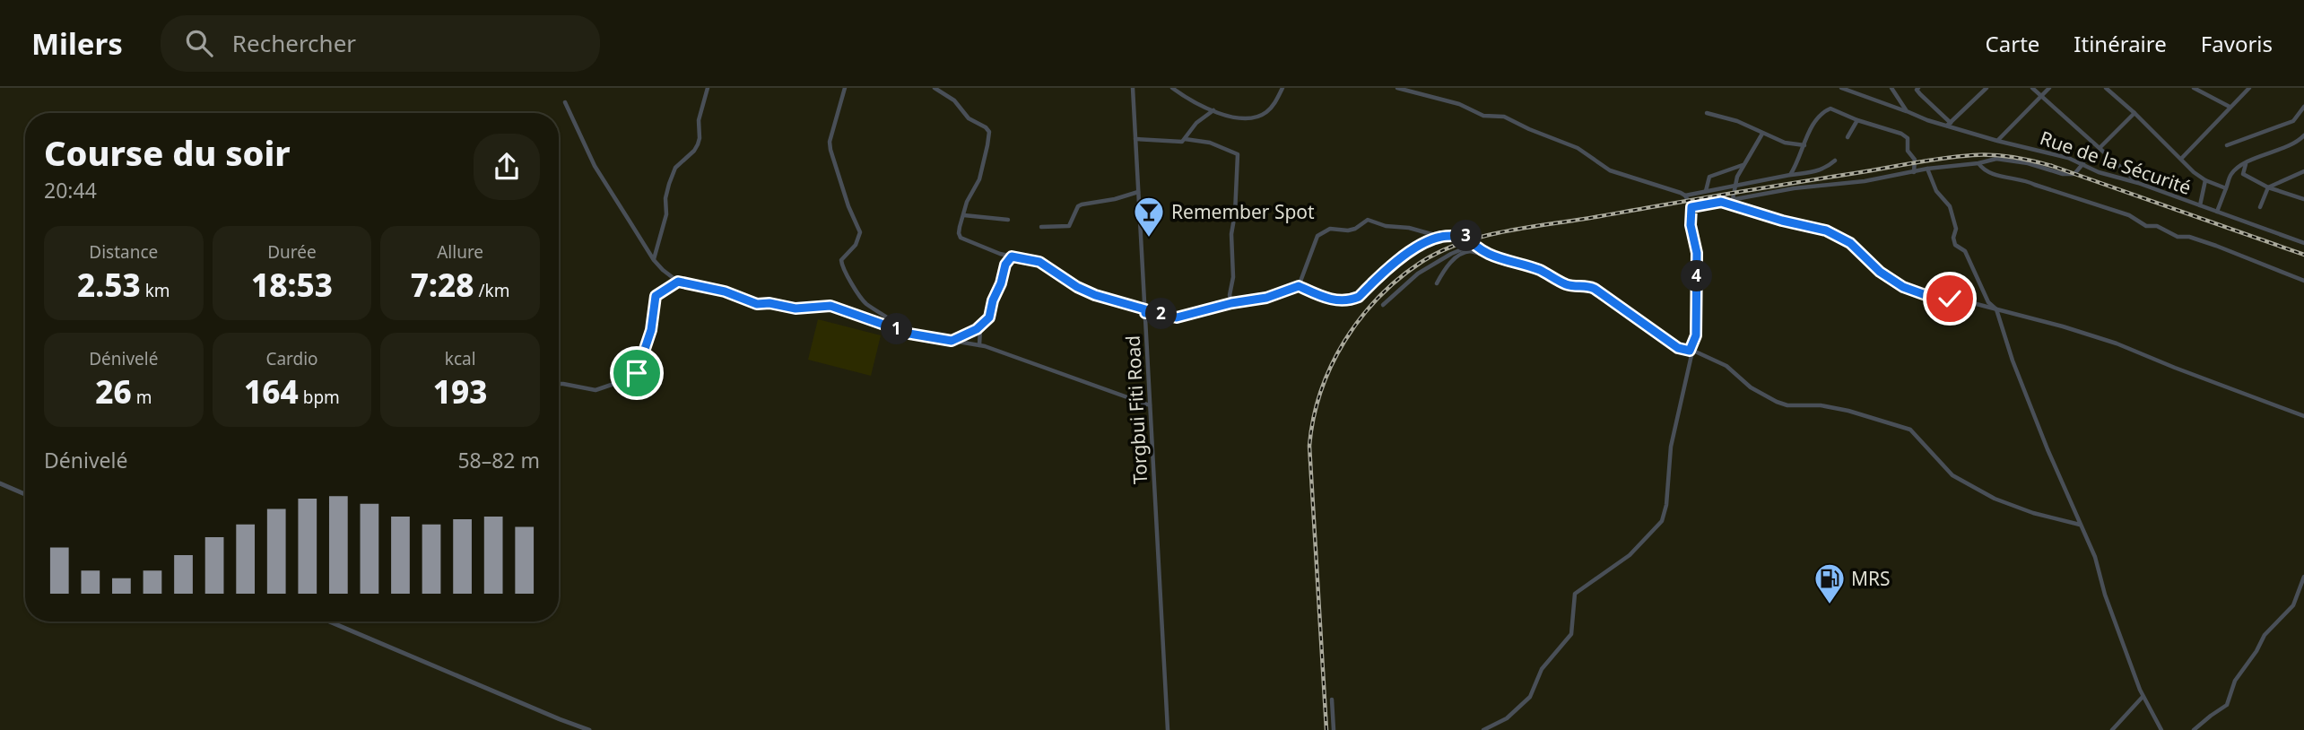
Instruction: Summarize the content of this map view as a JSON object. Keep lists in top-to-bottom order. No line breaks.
{"streets":{"street":["Rue de la Sécurité","Torgbui Fiti Road"]},"places":{"bar":["Remember Spot"],"fuel station":["MRS"]},"page":{"header":"Milers","search":"Rechercher","nav":["Carte","Itinéraire","Favoris"],"heading":["Course du soir","20:44"],"pins":["3","4","2","1"],"stats":[["Distance","2.53 km"],["Durée","18:53"],["Allure","7:28 /km"],["Dénivelé","26 m"],["Cardio","164 bpm"],["kcal","193"]],"chart":["Dénivelé","58–82 m"]}}
